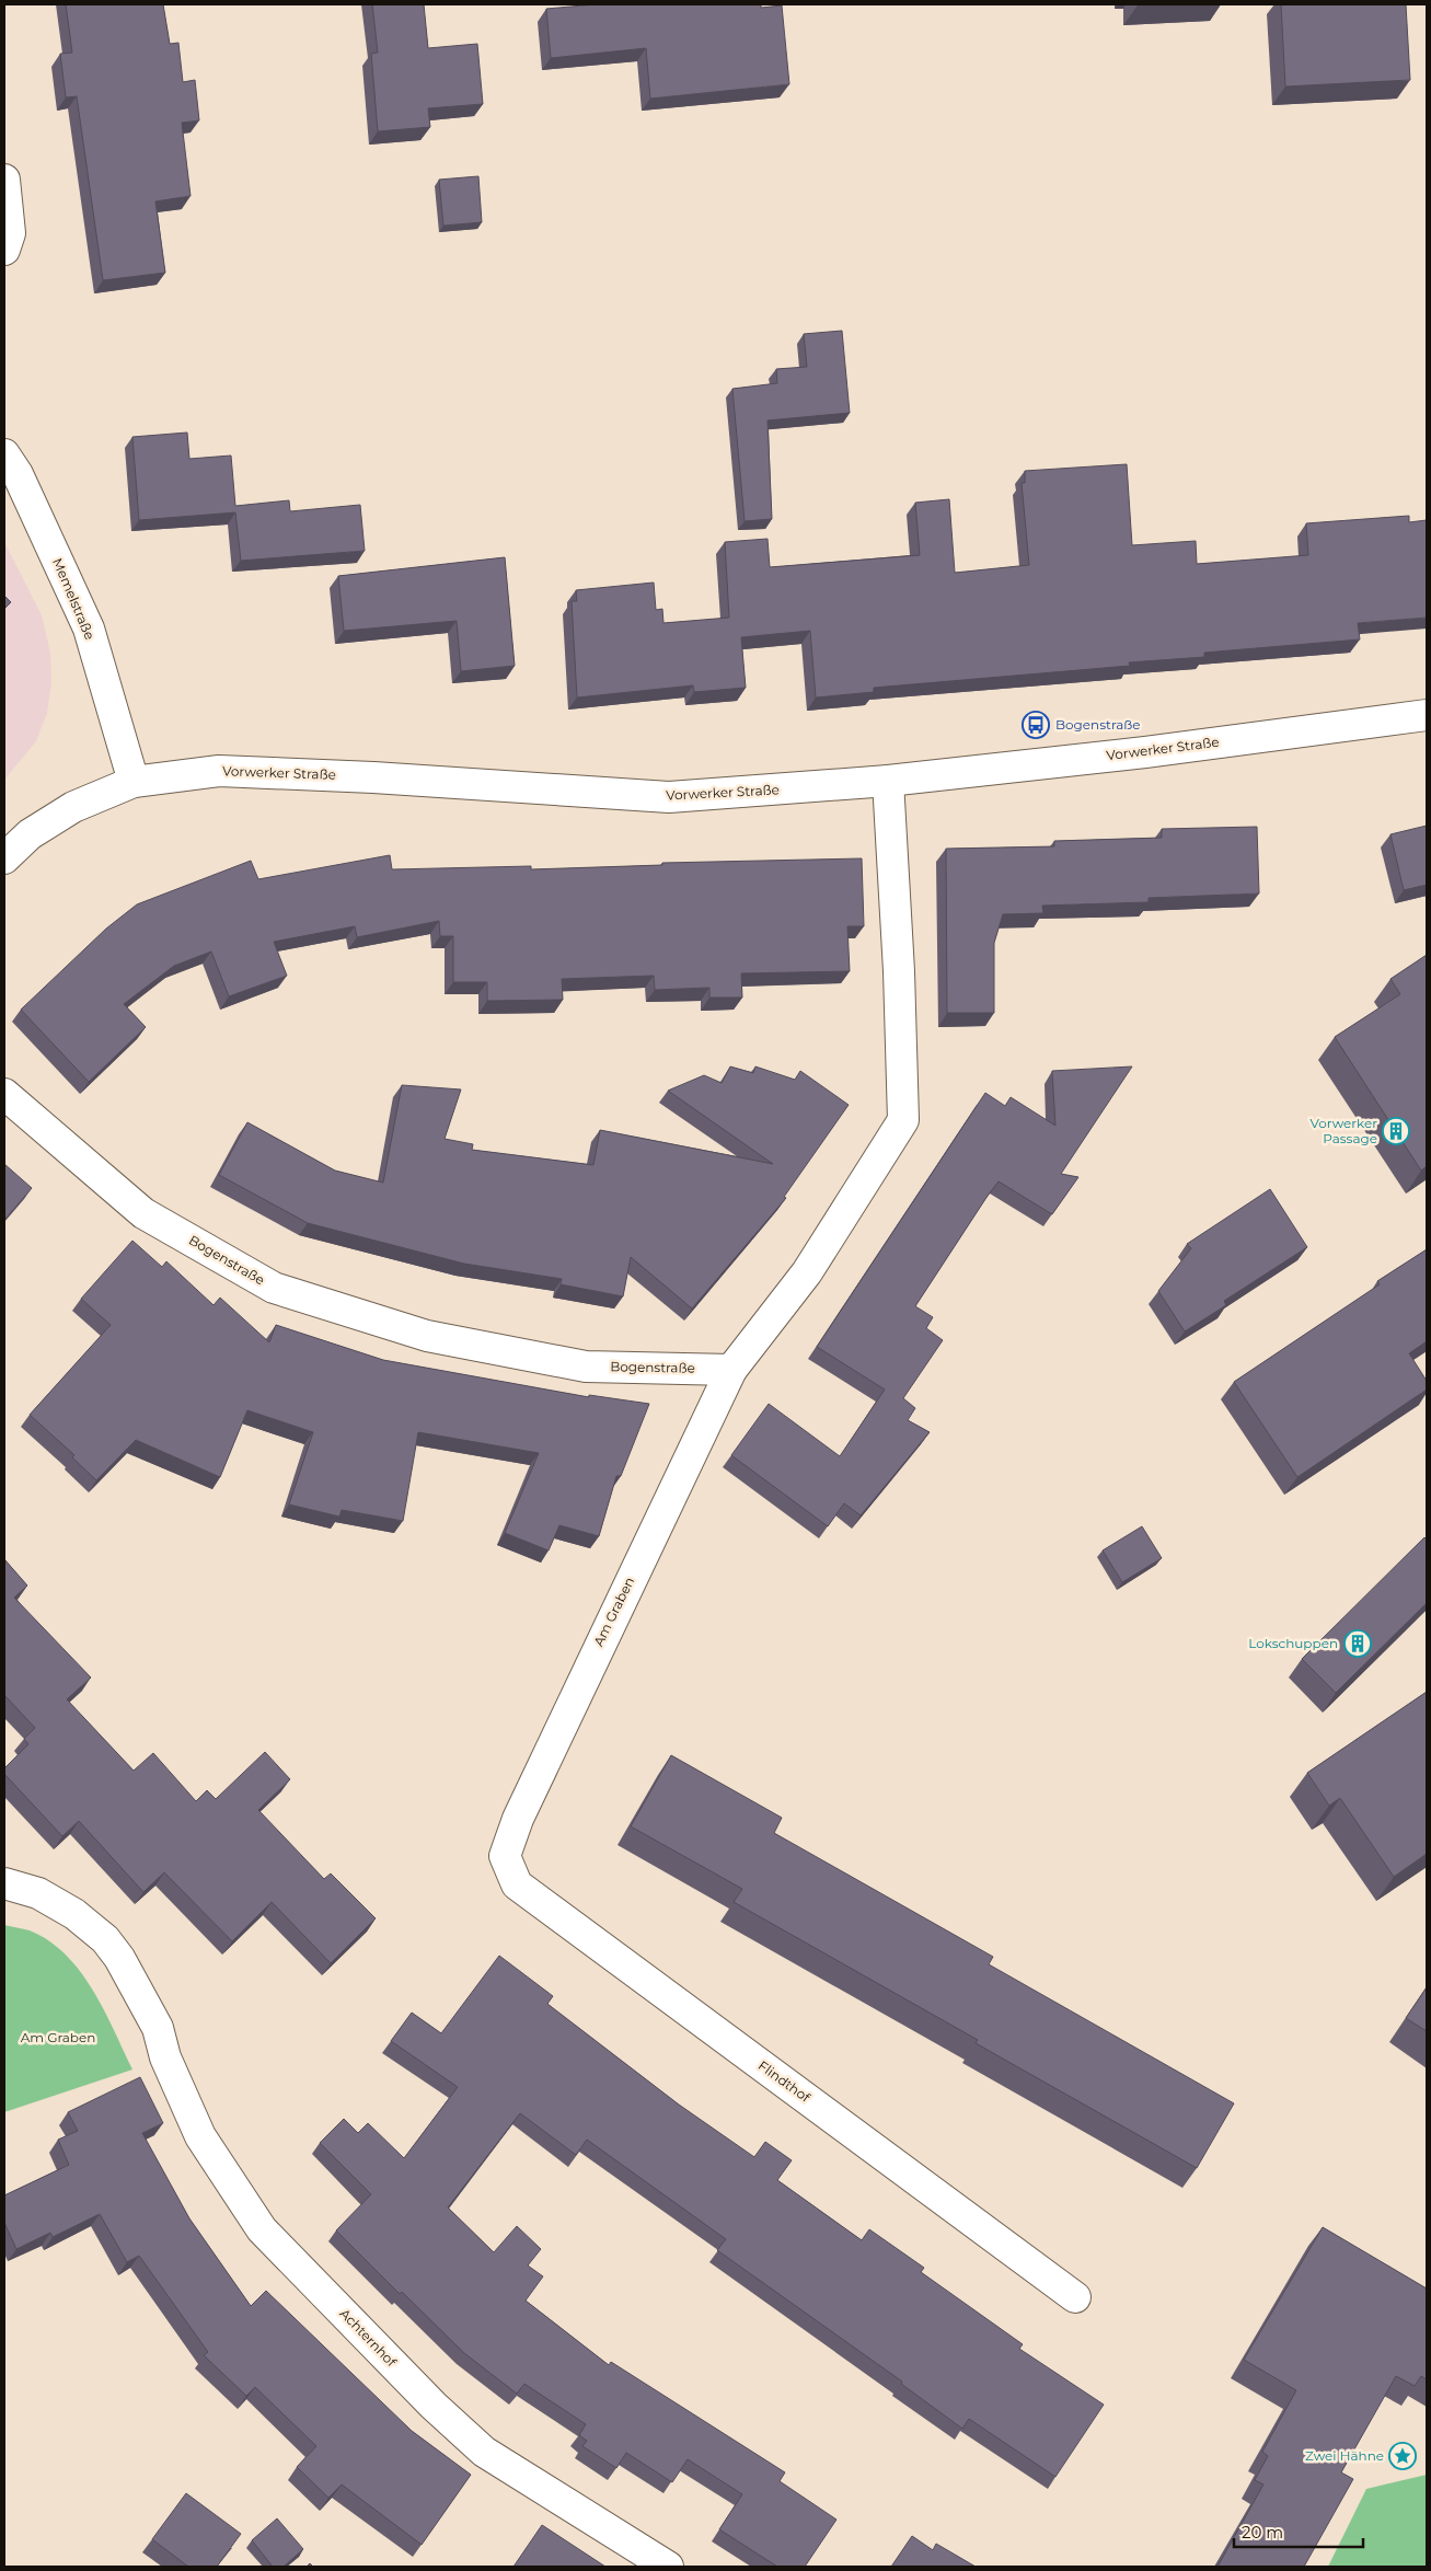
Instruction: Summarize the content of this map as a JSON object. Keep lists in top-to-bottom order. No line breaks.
{"streets":{"street":["Memelstraße","Vorwerker Straße","Bogenstraße","Am Graben","Flindthof","Achternhof"]},"crossings":[["Memelstraße","Vorwerker Straße"],["Bogenstraße","Am Graben"],["Am Graben","Flindthof"]],"parks":["Am Graben"],"places":{"bus stop":["Bogenstraße"],"building":["Vorwerker Passage","Lokschuppen"],"place":["Zwei Hähne"]},"scale_bar":"20 m"}
